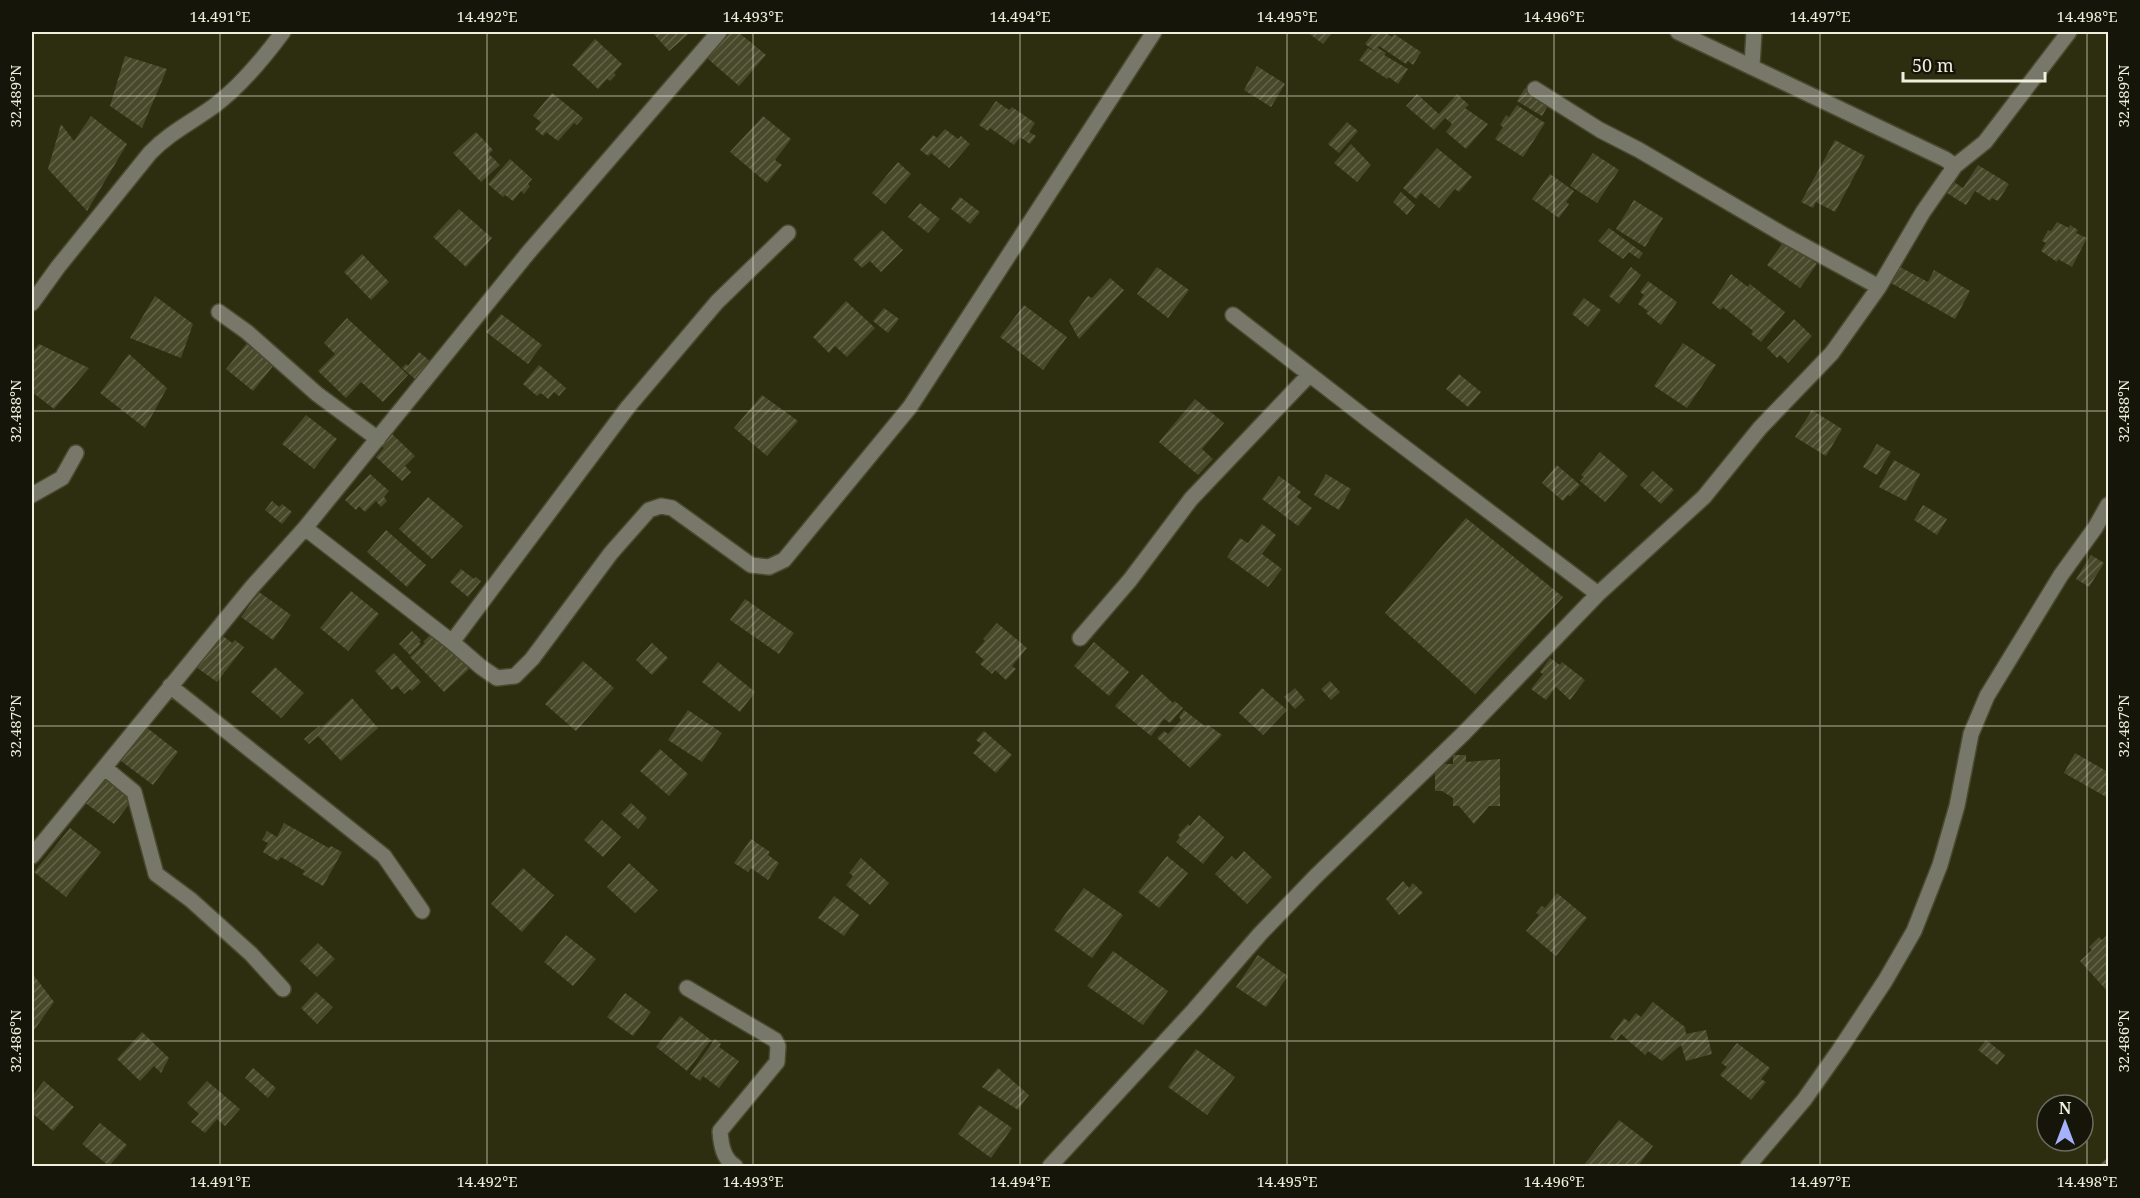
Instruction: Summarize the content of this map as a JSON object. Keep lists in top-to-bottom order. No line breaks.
{"scale_bar":"50 m","north":"top","coordinates":["14.491°E","14.492°E","14.493°E","14.494°E","14.495°E","14.496°E","14.497°E","14.498°E","32.489°N","32.488°N","32.487°N","32.486°N"]}
